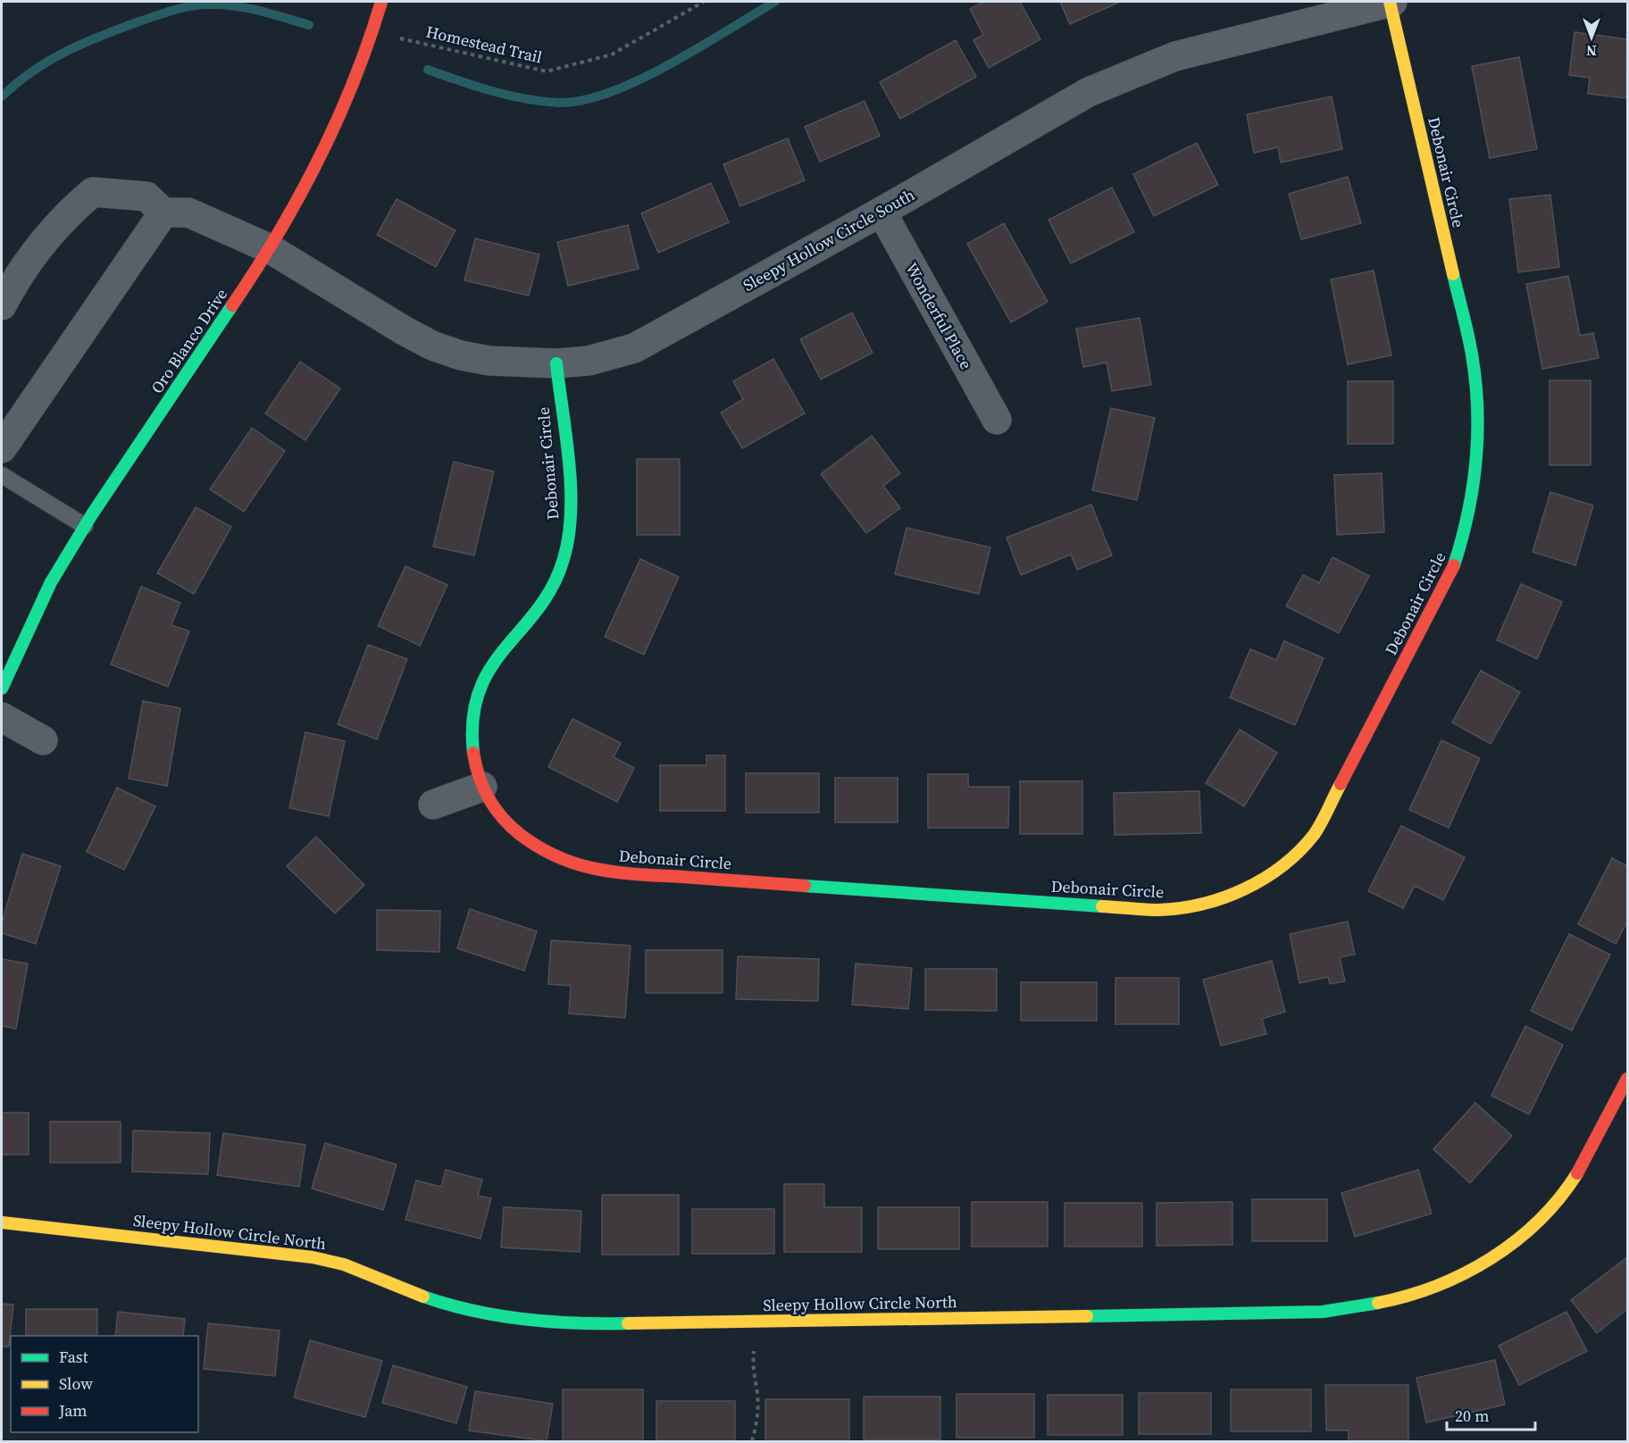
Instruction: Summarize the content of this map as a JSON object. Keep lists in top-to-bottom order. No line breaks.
{"streets":{"street":["Debonair Circle","Sleepy Hollow Circle South","Wonderful Place","Oro Blanco Drive","Sleepy Hollow Circle North"],"path":["Homestead Trail"]},"crossings":[["Homestead Trail","Oro Blanco Drive"],["Debonair Circle","Sleepy Hollow Circle South"],["Sleepy Hollow Circle South","Wonderful Place"],["Sleepy Hollow Circle South","Oro Blanco Drive"]],"legend":["Fast","Slow","Jam"],"scale_bar":"20 m","north":"bottom"}
